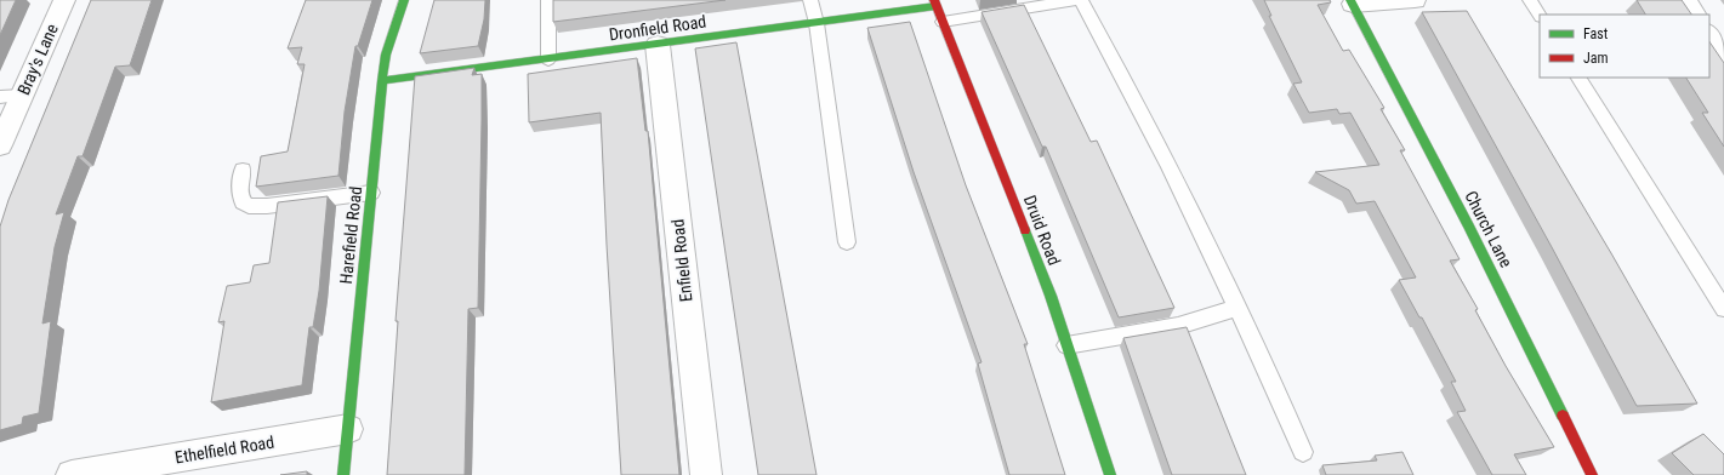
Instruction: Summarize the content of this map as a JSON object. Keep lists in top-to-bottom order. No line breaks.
{"streets":{"street":["Dronfield Road","Bray's Lane","Church Lane","Druid Road","Harefield Road","Enfield Road","Ethelfield Road"]},"crossings":[["Dronfield Road","Druid Road"],["Dronfield Road","Harefield Road"],["Dronfield Road","Enfield Road"],["Harefield Road","Ethelfield Road"]],"legend":["Fast","Jam"]}
